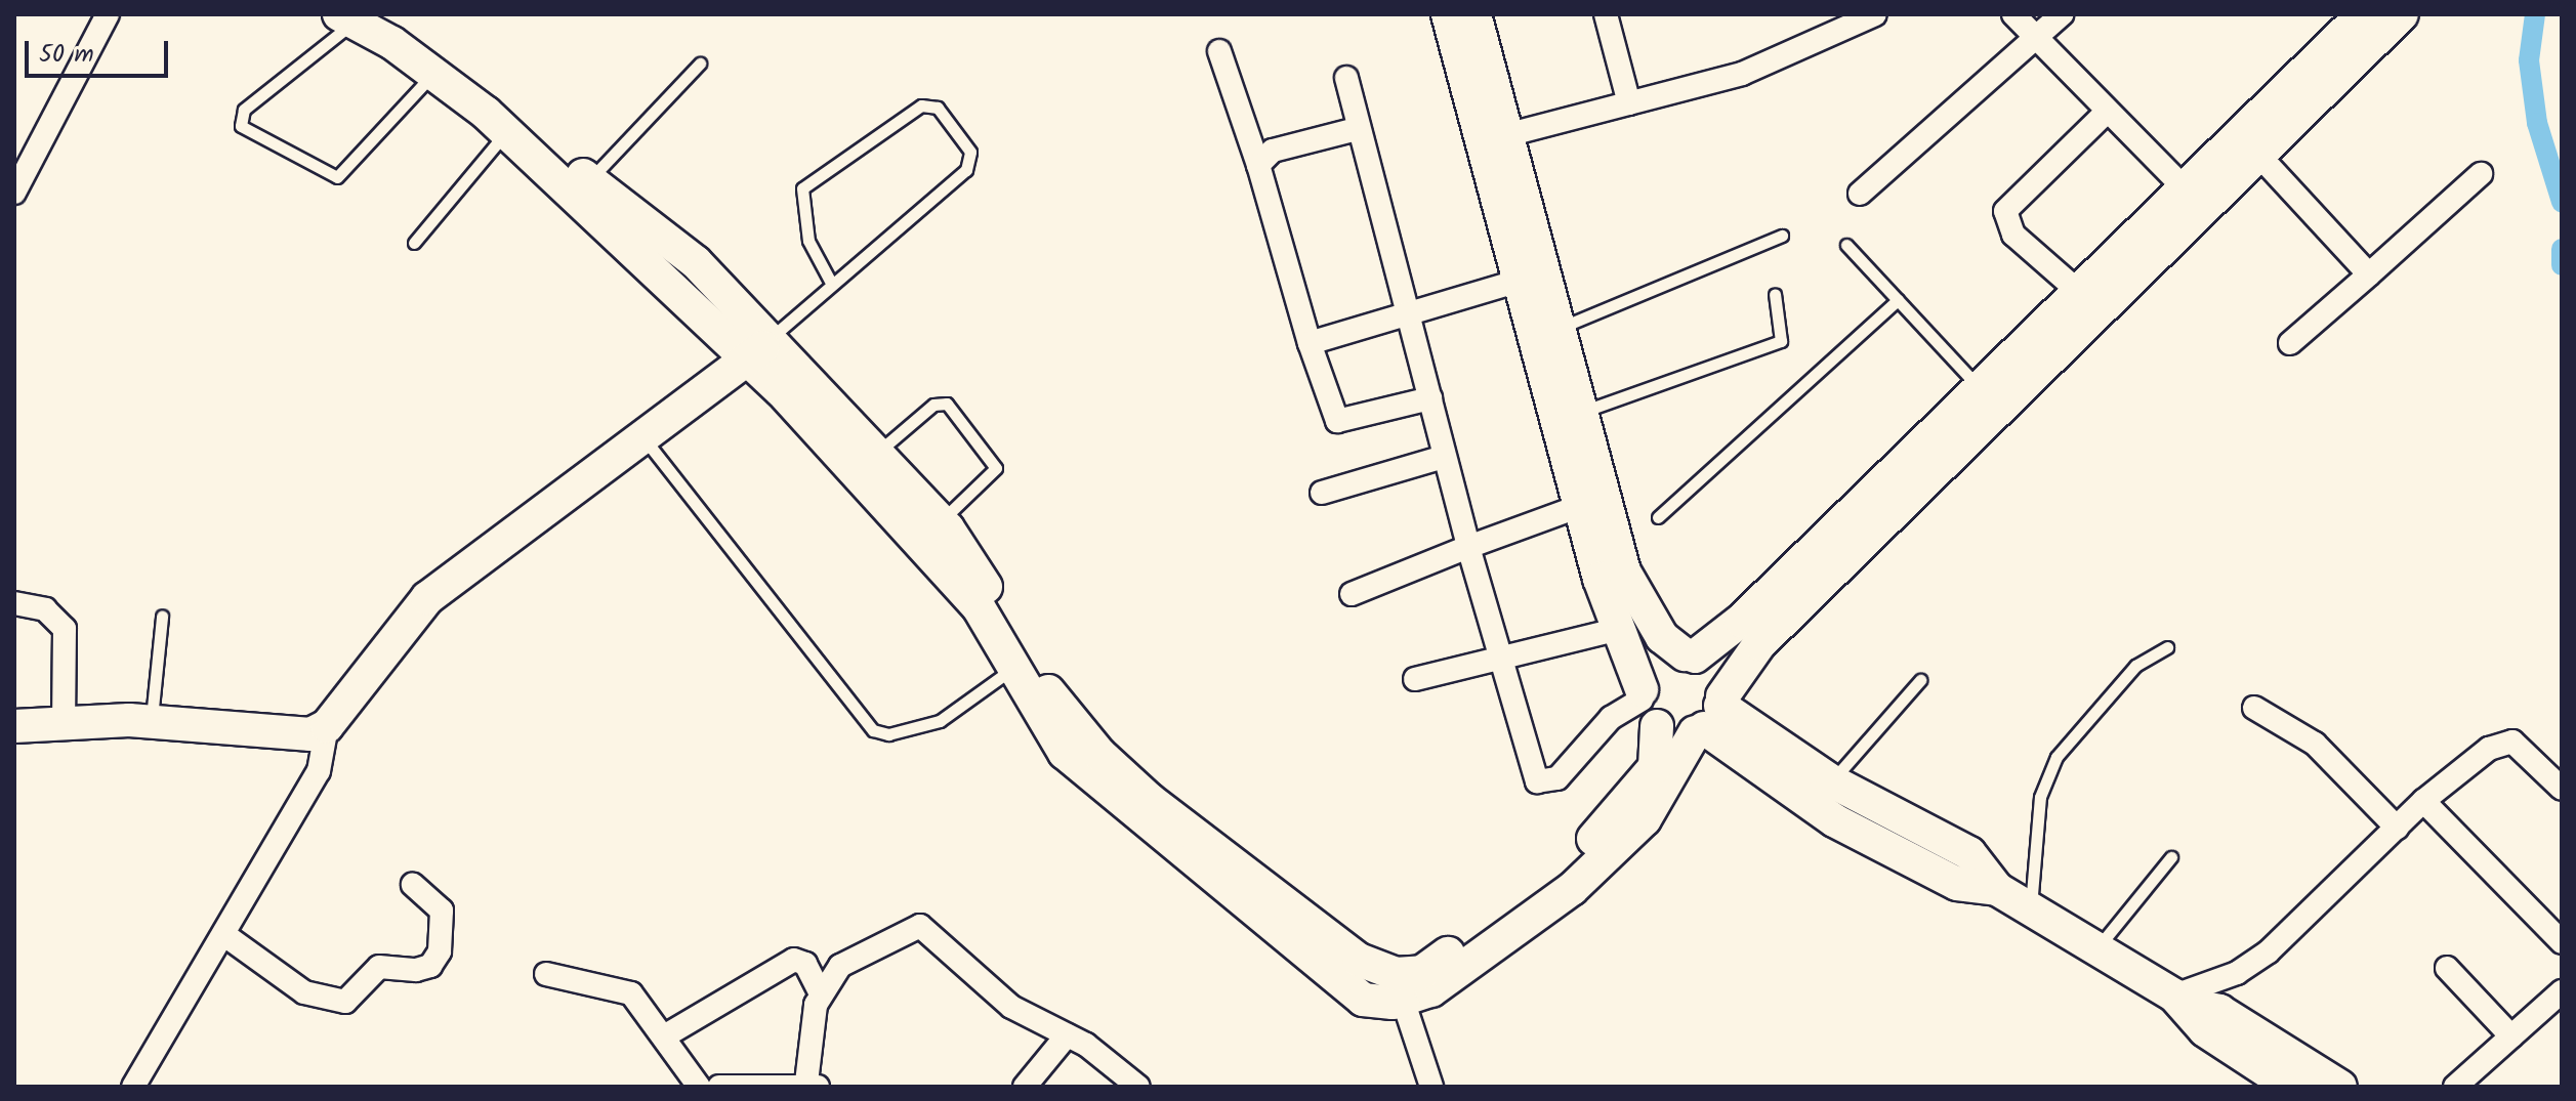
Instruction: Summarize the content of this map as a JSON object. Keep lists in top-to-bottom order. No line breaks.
{"scale_bar":"50 m"}
